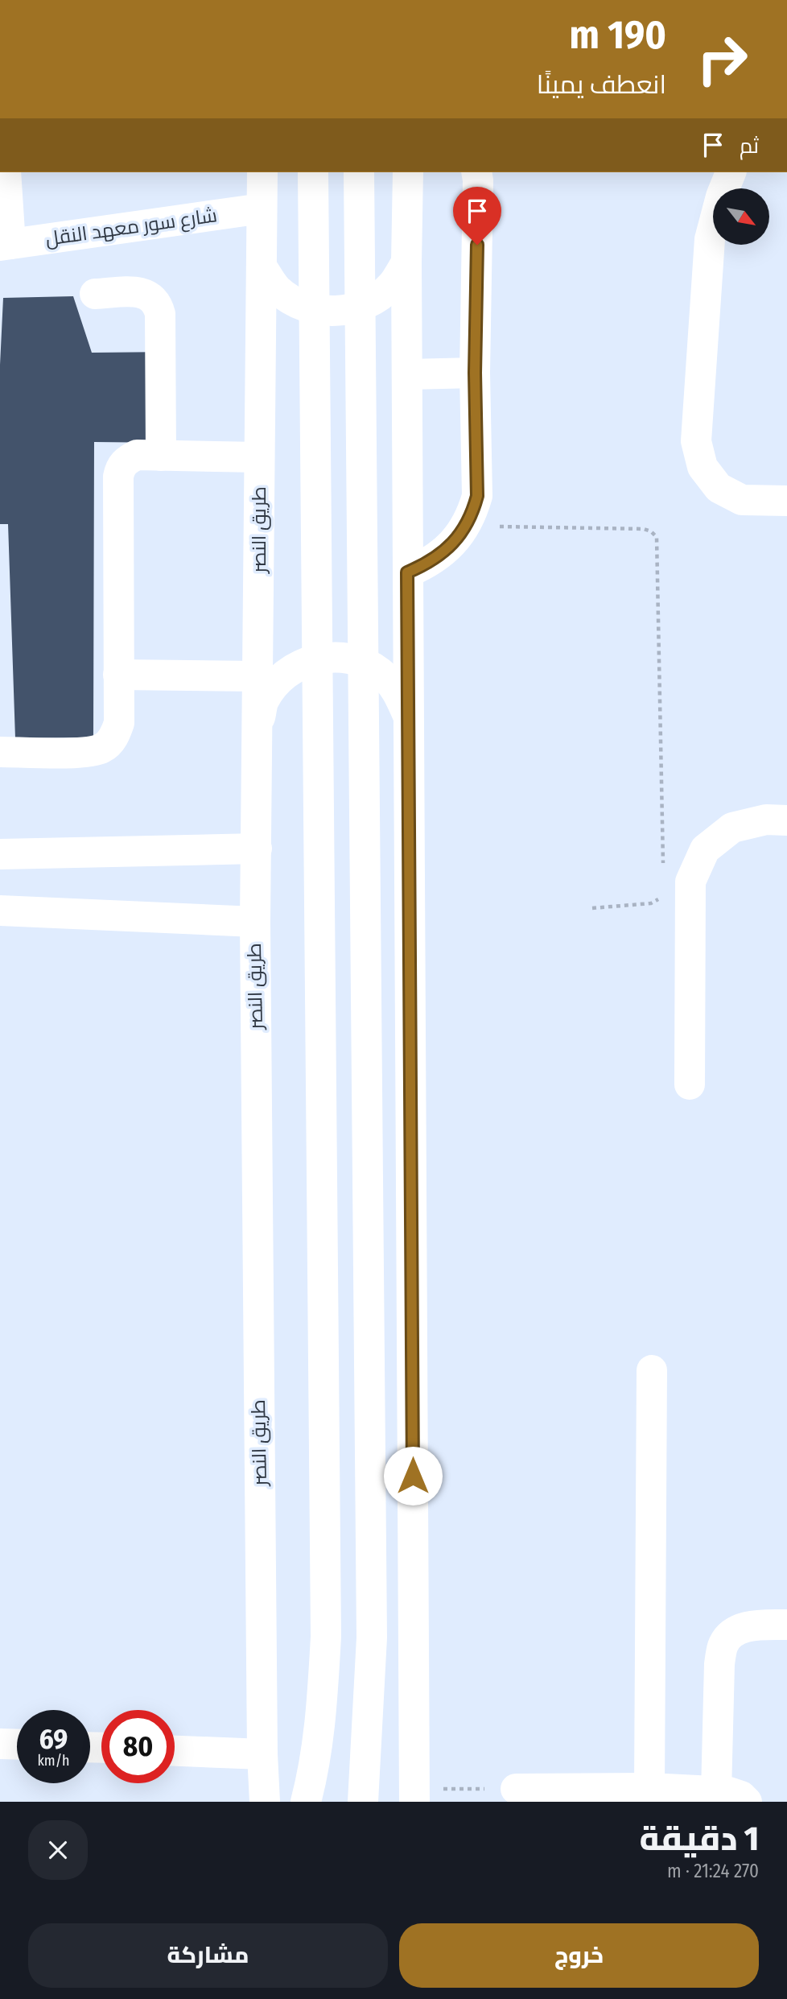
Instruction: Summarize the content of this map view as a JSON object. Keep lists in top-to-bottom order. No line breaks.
{"streets":{"main road":["شارع سور معهد النقل","طريق النصر"]},"crossings":[["شارع سور معهد النقل","طريق النصر"]],"north":"bottom right","page":{"turn":["190 m","انعطف يمينًا"],"then":"ثم","speed":"69 km/h","limit":"80","heading":["1 دقيقة","270 m · 21:24"],"buttons":["خروج","مشاركة"]}}
